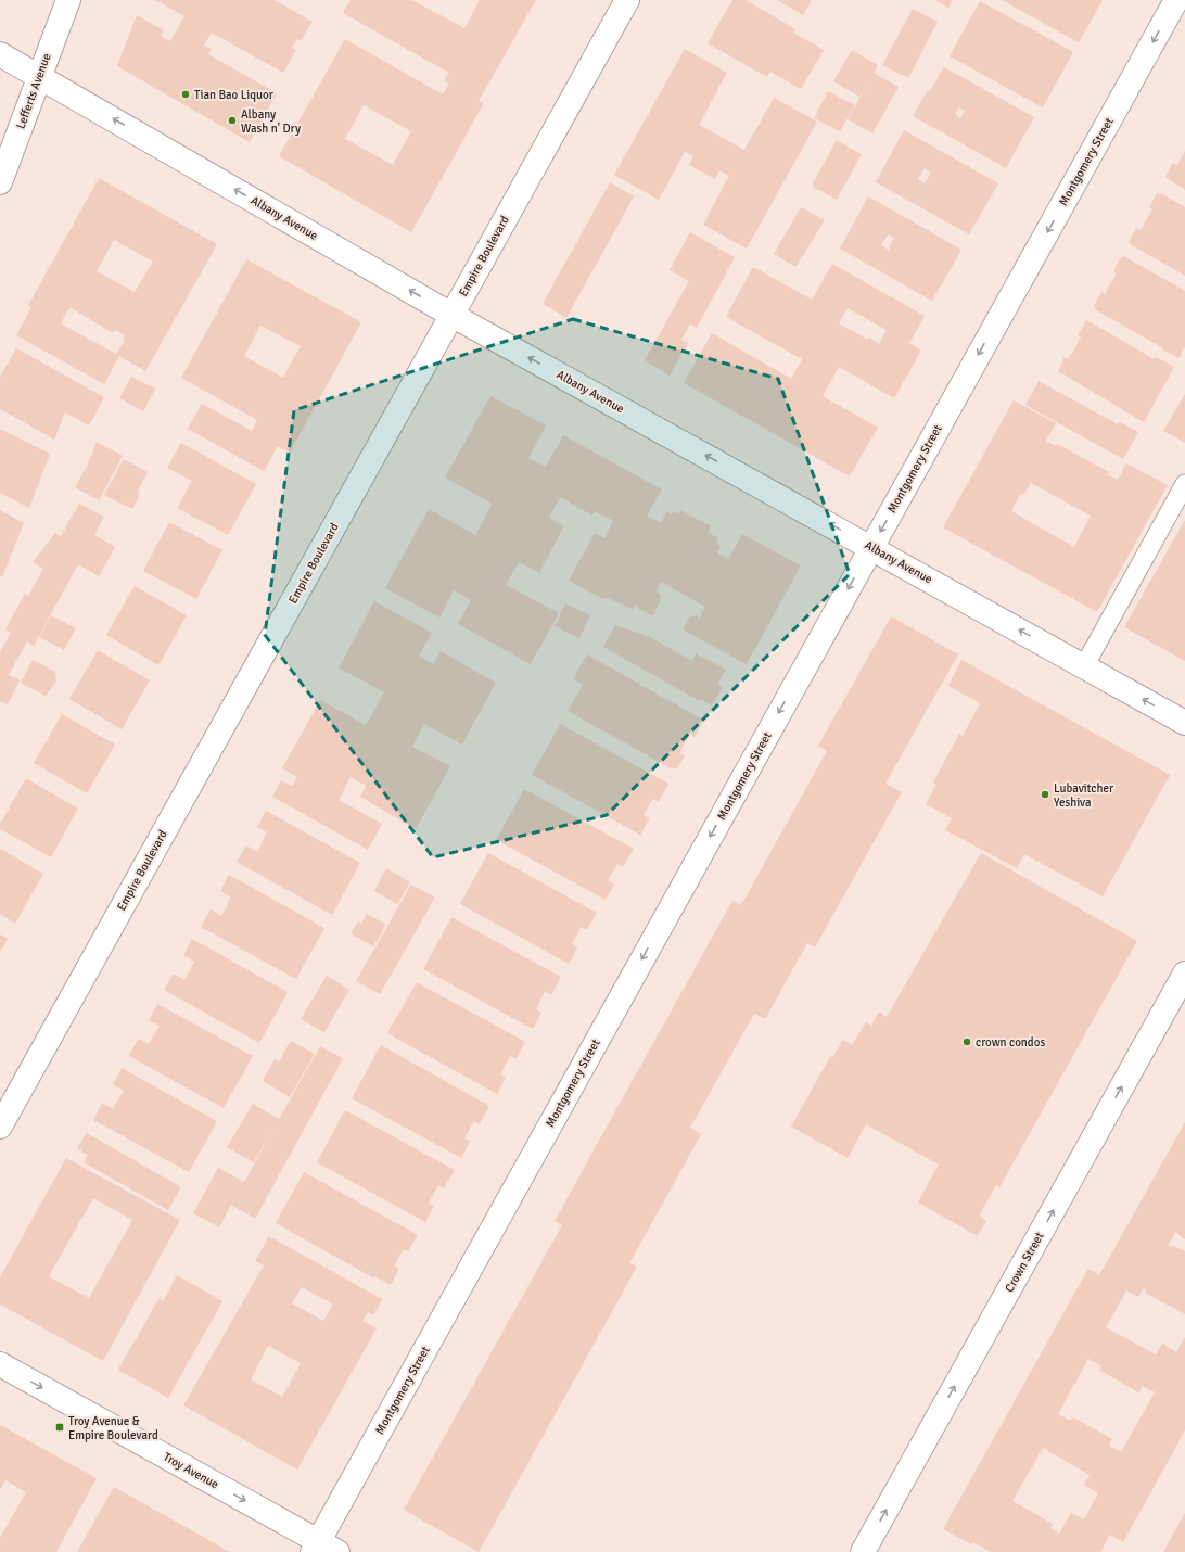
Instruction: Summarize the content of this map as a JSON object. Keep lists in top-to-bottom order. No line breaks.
{"streets":{"street":["Lefferts Avenue","Montgomery Street","Albany Avenue","Empire Boulevard","Crown Street","Troy Avenue"]},"crossings":[["Lefferts Avenue","Albany Avenue"],["Montgomery Street","Albany Avenue"],["Montgomery Street","Troy Avenue"],["Albany Avenue","Empire Boulevard"]],"one_way":["Montgomery Street","Albany Avenue","Crown Street","Troy Avenue"],"places":{"other":["Tian Bao Liquor","Albany Wash n' Dry","Lubavitcher Yeshiva","crown condos"],"transit":["Troy Avenue & Empire Boulevard"]}}
